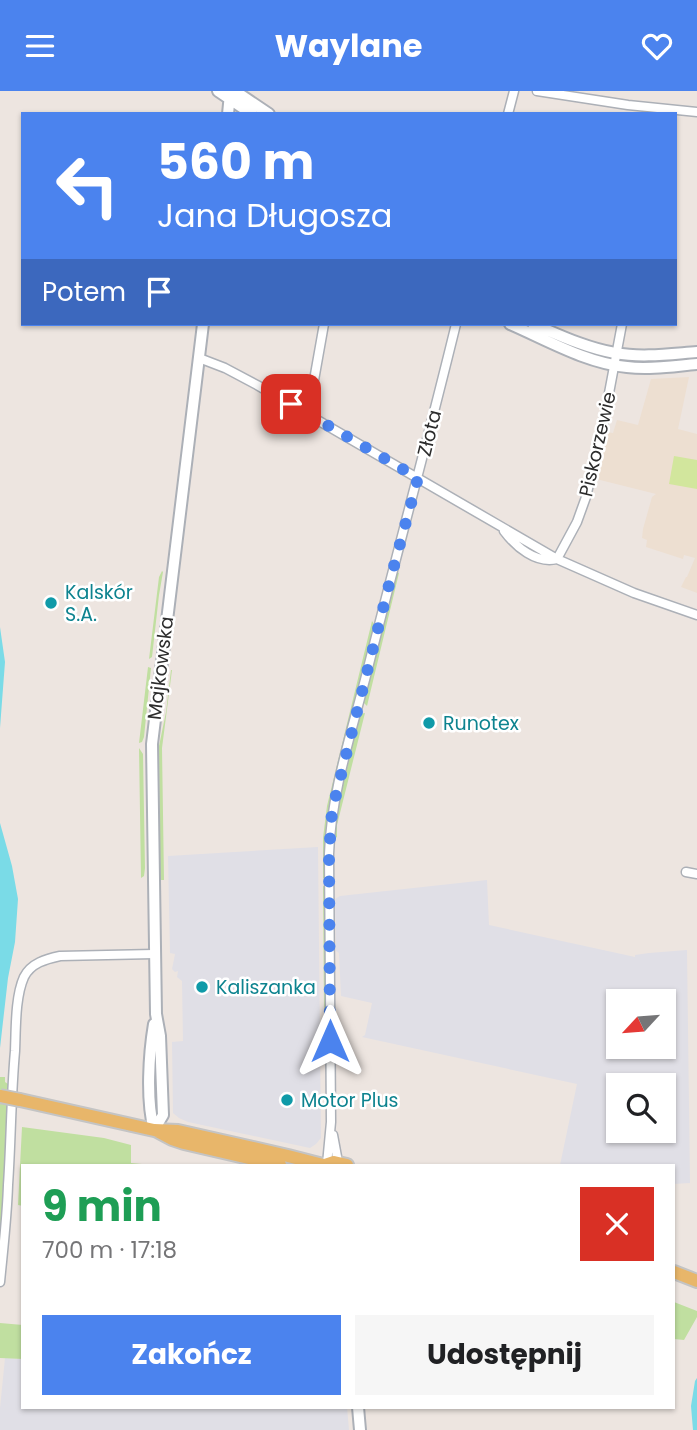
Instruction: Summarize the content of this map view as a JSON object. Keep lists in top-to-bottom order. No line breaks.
{"streets":{"main road":["Majkowska"],"street":["Złota","Piskorzewie"]},"places":["Kalskór S.A.","Runotex","Kaliszanka","Motor Plus"],"north":"bottom left","page":{"header":"Waylane","turn":["560 m","Jana Długosza"],"then":"Potem","heading":["9 min","700 m · 17:18"],"buttons":["Zakończ","Udostępnij"]}}
